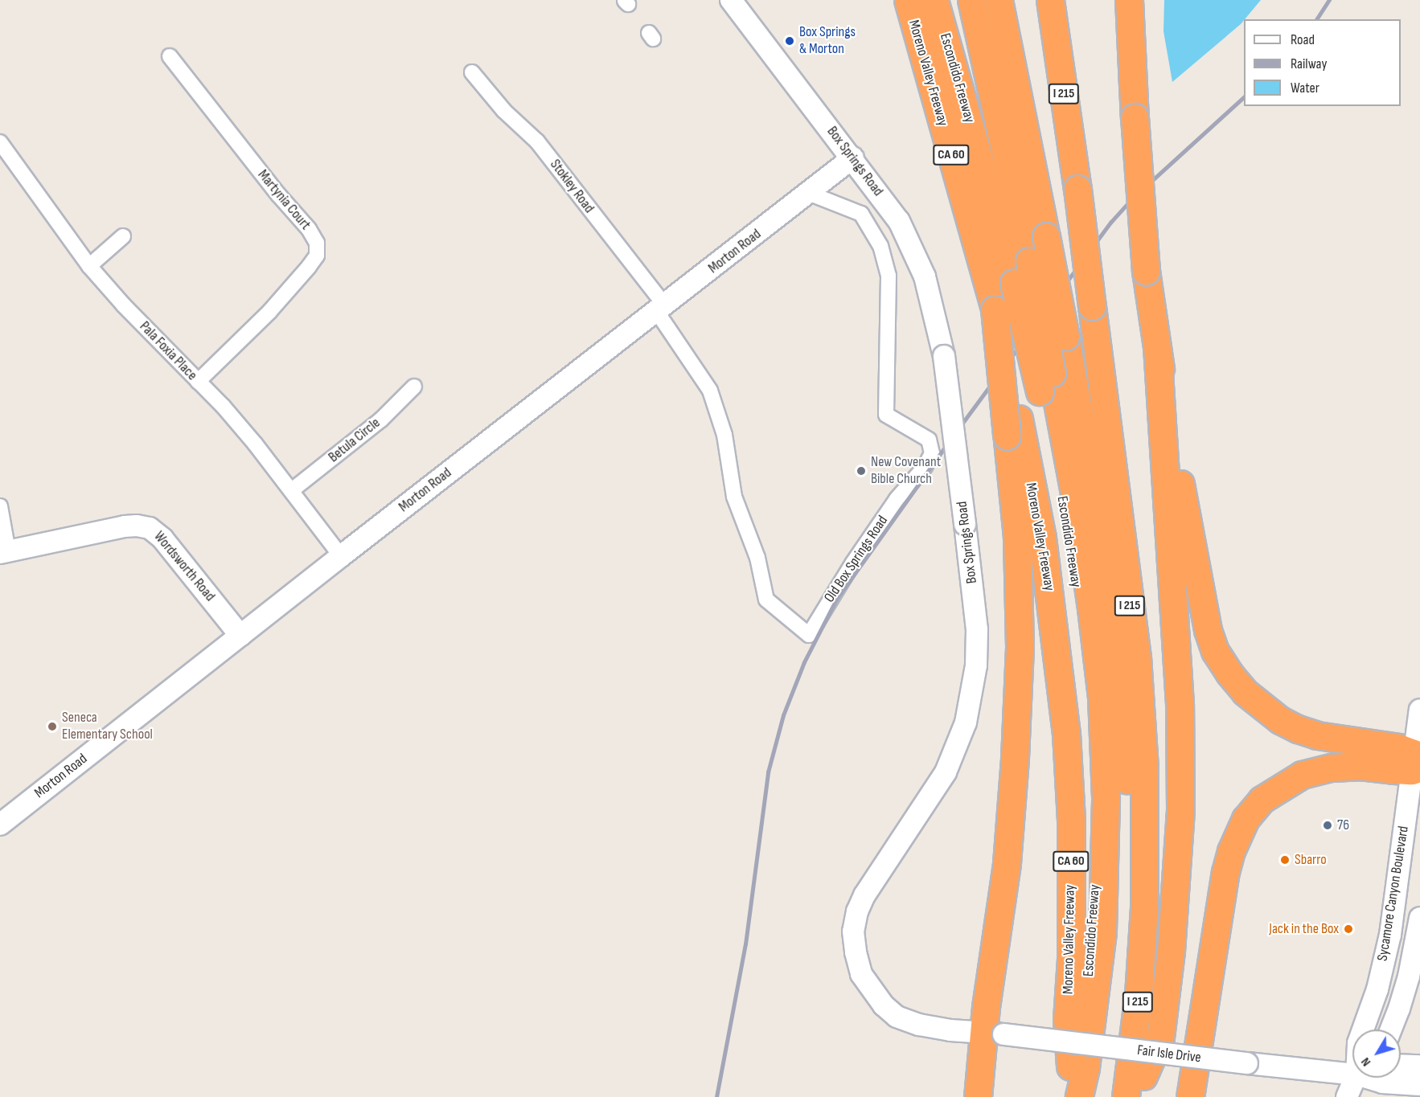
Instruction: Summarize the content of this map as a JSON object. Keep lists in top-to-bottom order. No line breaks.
{"streets":{"highway":["Moreno Valley Freeway","Escondido Freeway","I 215","CA 60"],"main road":["Box Springs Road","Morton Road","Wordsworth Road","Sycamore Canyon Boulevard","Fair Isle Drive"],"street":["Stokley Road","Martynia Court","Pala Foxia Place","Betula Circle","Old Box Springs Road"]},"crossings":[["Moreno Valley Freeway","Escondido Freeway"],["Box Springs Road","Morton Road"],["Box Springs Road","Fair Isle Drive"],["Stokley Road","Morton Road"],["Stokley Road","Old Box Springs Road"],["Martynia Court","Pala Foxia Place"],["Morton Road","Pala Foxia Place"],["Morton Road","Old Box Springs Road"],["Morton Road","Wordsworth Road"],["Pala Foxia Place","Betula Circle"]],"places":["Box Springs & Morton","New Covenant Bible Church","Seneca Elementary School","76","Sbarro","Jack in the Box"],"legend":["Road","Railway","Water"],"north":"bottom left"}
